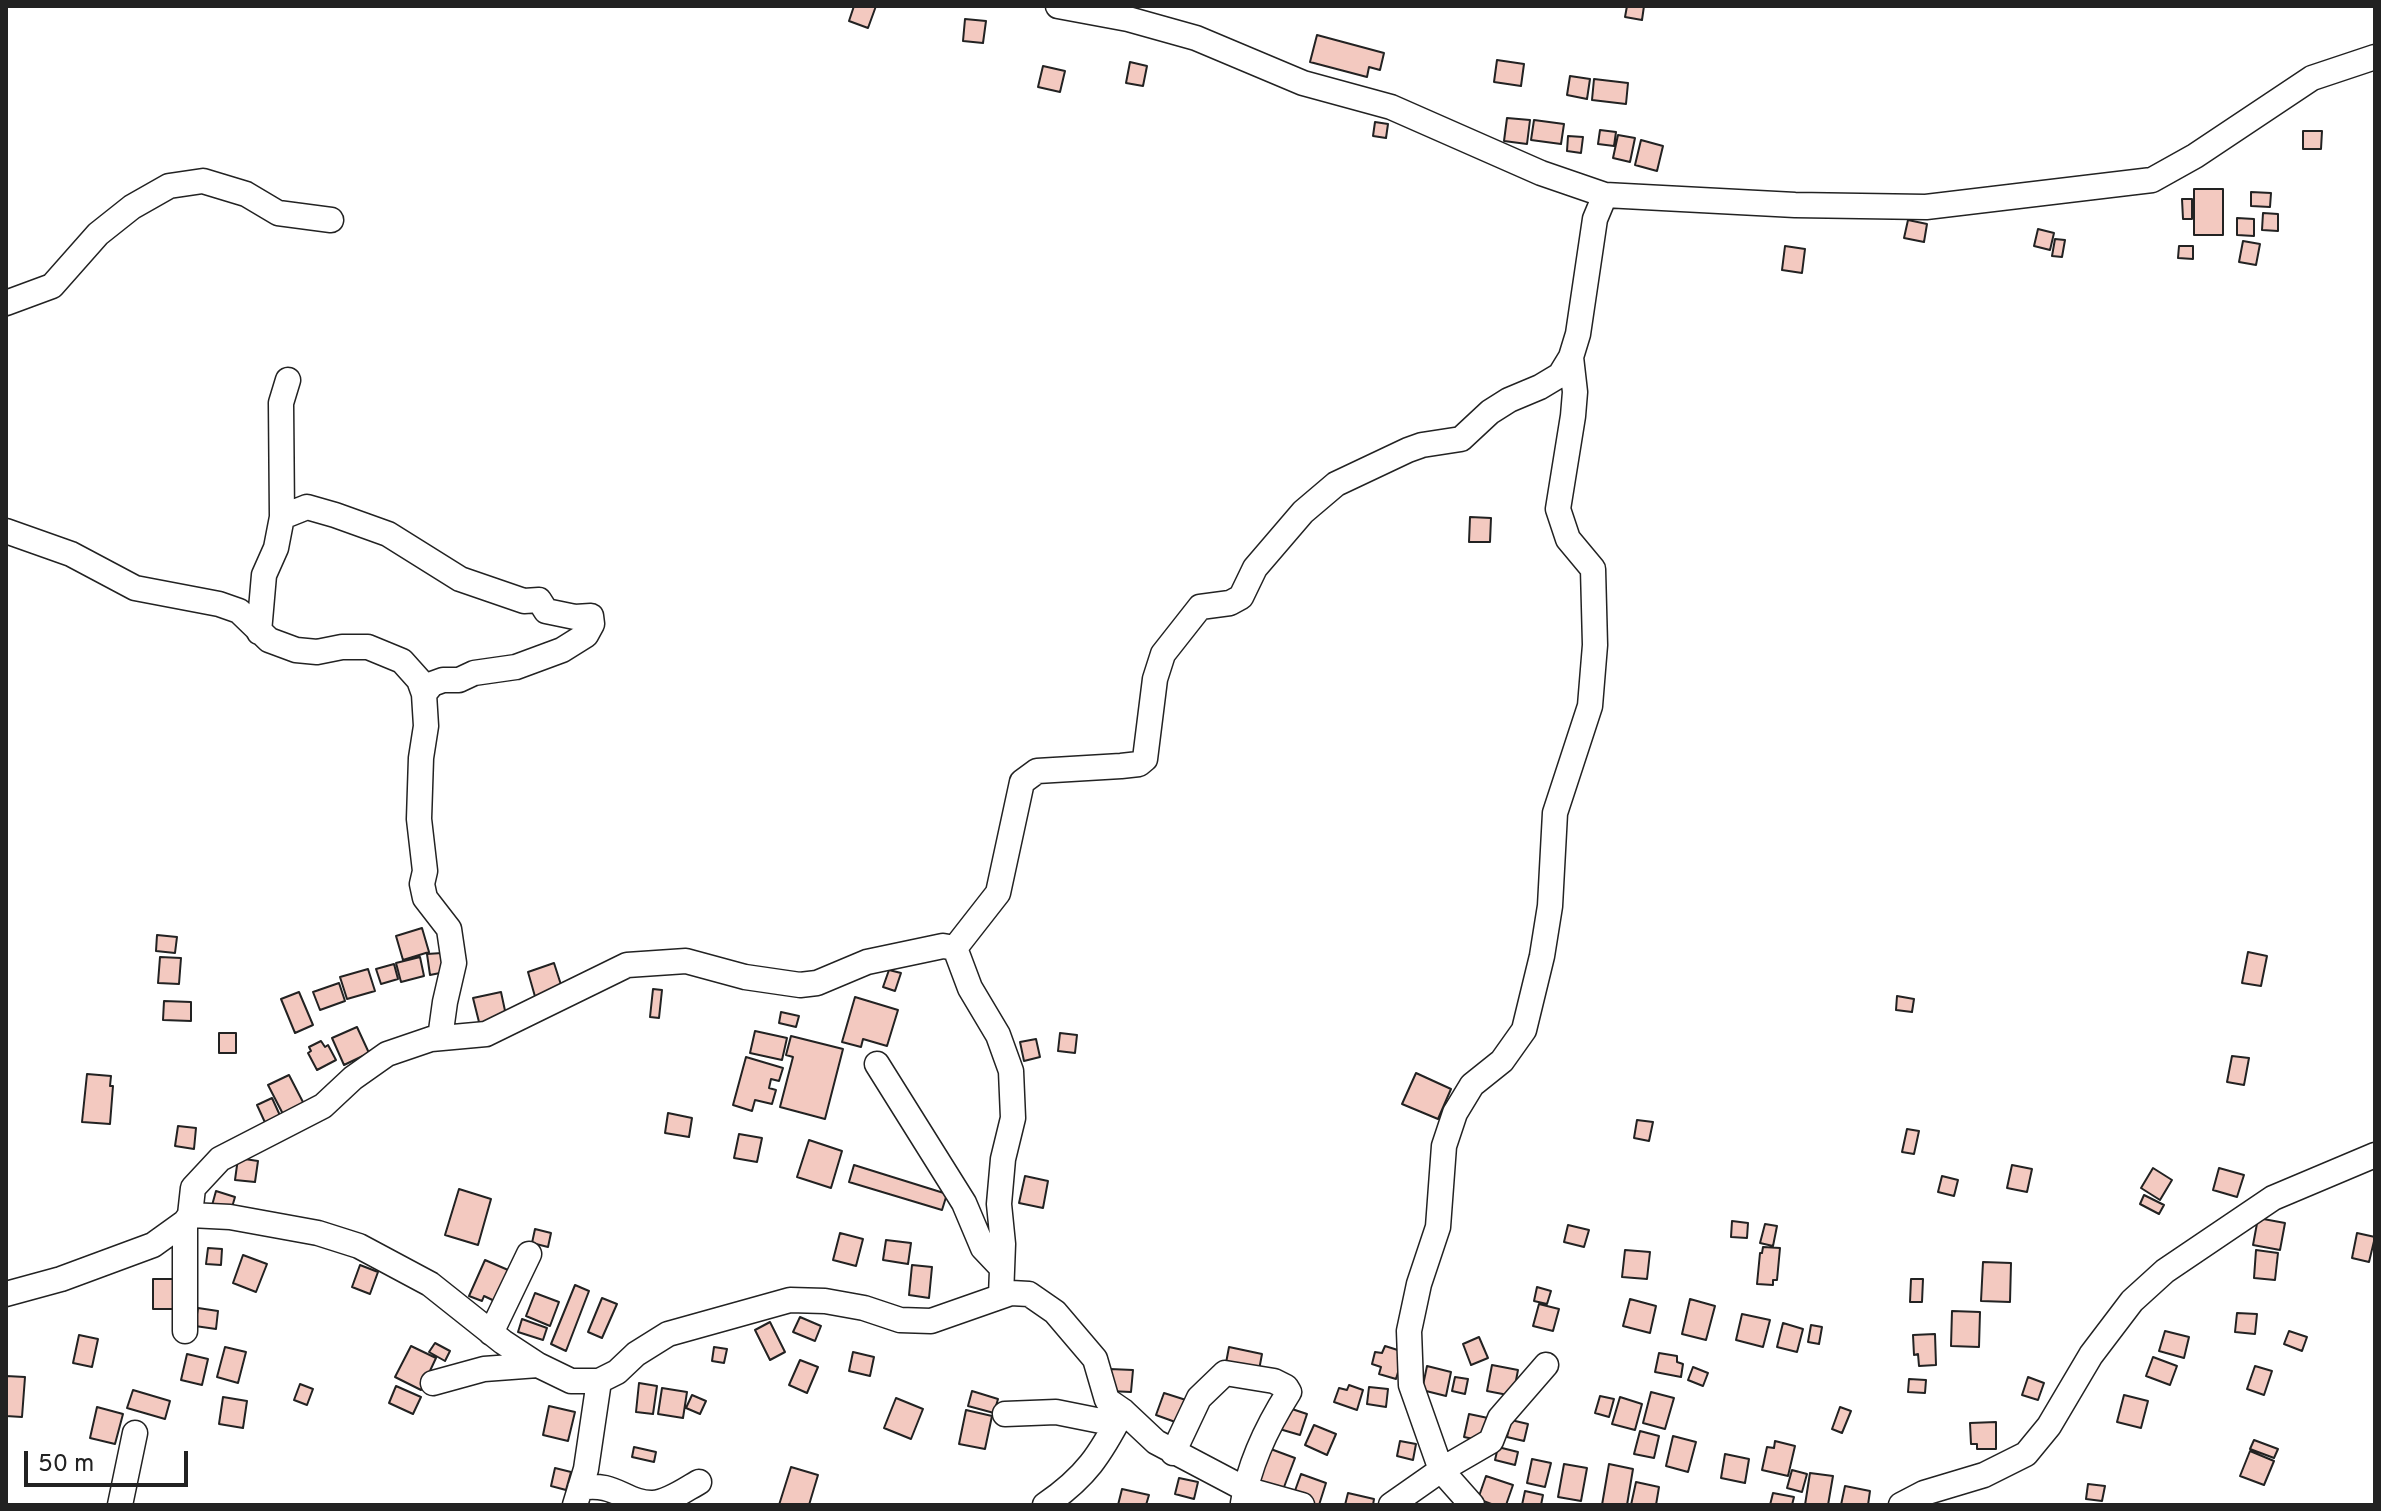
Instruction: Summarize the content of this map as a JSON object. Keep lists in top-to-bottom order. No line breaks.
{"scale_bar":"50 m"}
